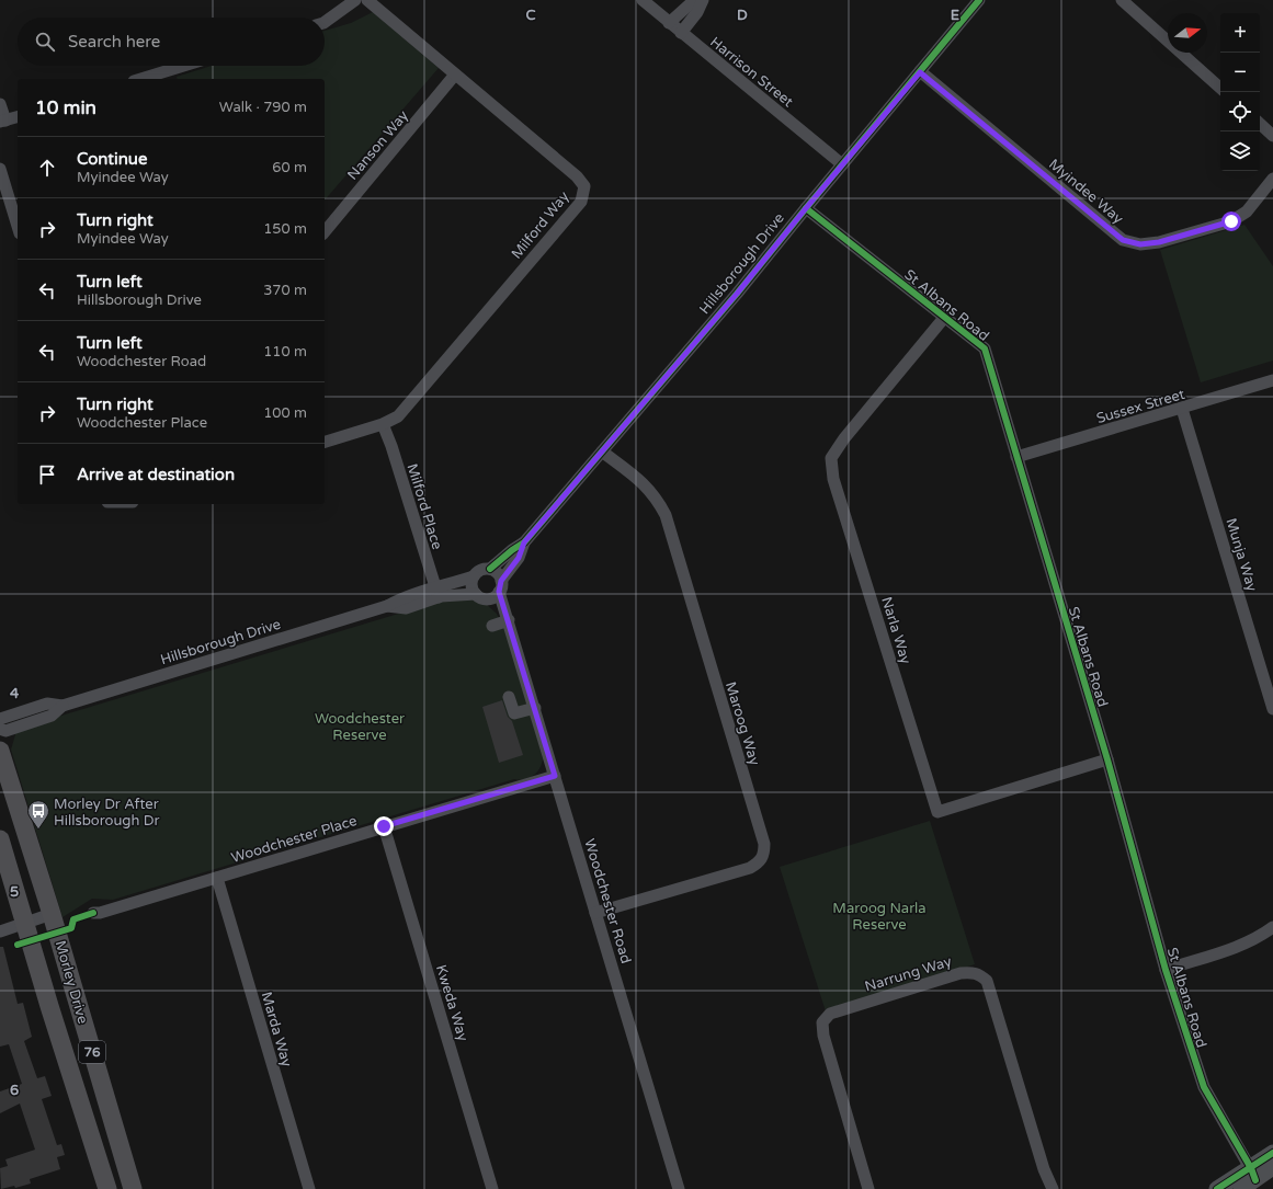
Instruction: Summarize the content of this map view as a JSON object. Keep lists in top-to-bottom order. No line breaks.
{"streets":{"highway":["Morley Drive","76"],"street":["Harrison Street","Nanson Way","Myindee Way","Milford Way","Hillsborough Drive","St Albans Road","Sussex Street","Milford Place","Munja Way","Narla Way","Maroog Way","Woodchester Place","Woodchester Road","Narrung Way","Kweda Way","Marda Way"]},"crossings":[["Harrison Street","Hillsborough Drive"],["Nanson Way","Milford Way"],["Myindee Way","Hillsborough Drive"],["Milford Way","Milford Place"],["Hillsborough Drive","St Albans Road"],["Hillsborough Drive","Milford Place"],["Hillsborough Drive","Maroog Way"],["Hillsborough Drive","Woodchester Road"],["St Albans Road","Sussex Street"],["St Albans Road","Narla Way"],["Sussex Street","Munja Way"],["Maroog Way","Woodchester Road"],["Woodchester Place","Woodchester Road"],["Woodchester Place","Kweda Way"],["Woodchester Place","Marda Way"]],"parks":["Woodchester Reserve","Maroog Narla Reserve"],"places":{"bus stop":["Morley Dr After Hillsborough Dr"]},"north":"right","page":{"map_buttons":["+","−"],"search":"Search here","heading":["10 min","Walk · 790 m"],"list":[["Continue","Myindee Way","60 m"],["Turn right","Myindee Way","150 m"],["Turn left","Hillsborough Drive","370 m"],["Turn left","Woodchester Road","110 m"],["Turn right","Woodchester Place","100 m"],"Arrive at destination"]},"grid":{"columns":["C","D","E"],"rows":["4","5","6"]}}
